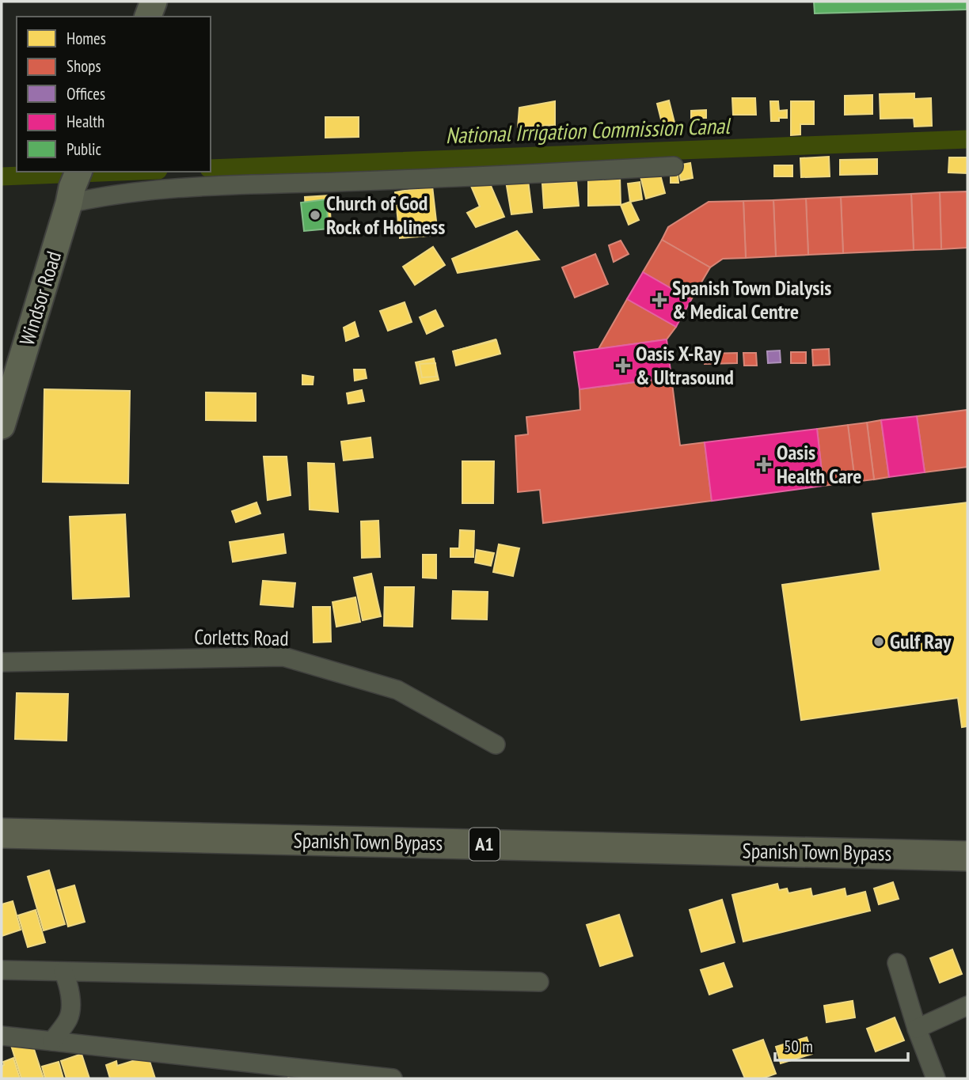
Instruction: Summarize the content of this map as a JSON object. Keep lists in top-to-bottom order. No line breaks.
{"streets":{"main road":["Windsor Road","Spanish Town Bypass","A1"],"street":["Corletts Road"]},"water":["National Irrigation Commission Canal"],"places":{"other":["Church of God Rock of Holiness","Gulf Ray"],"health":["Spanish Town Dialysis & Medical Centre","Oasis X-Ray & Ultrasound","Oasis Health Care"]},"legend":["Homes","Shops","Offices","Health","Public"],"scale_bar":"50 m"}
